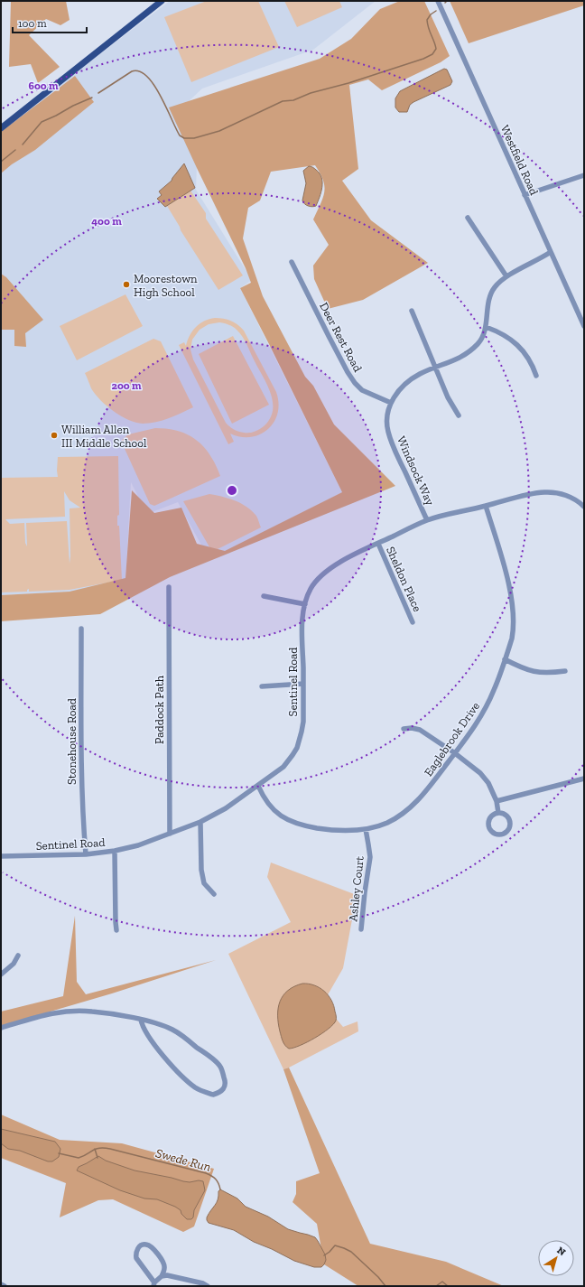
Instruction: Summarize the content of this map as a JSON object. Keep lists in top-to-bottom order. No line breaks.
{"streets":{"street":["Westfield Road","Deer Rest Road","Windsock Way","Sheldon Place","Sentinel Road","Paddock Path","Eaglebrook Drive","Stonehouse Road","Ashley Court"]},"crossings":[["Westfield Road","Windsock Way"],["Deer Rest Road","Windsock Way"],["Windsock Way","Sentinel Road"],["Sheldon Place","Sentinel Road"],["Sentinel Road","Paddock Path"],["Sentinel Road","Eaglebrook Drive"],["Sentinel Road","Stonehouse Road"],["Eaglebrook Drive","Ashley Court"]],"water":["Swede Run"],"places":["Moorestown High School","William Allen III Middle School"],"scale_bar":"100 m","north":"top right","rings":["600 m","400 m","200 m"]}
